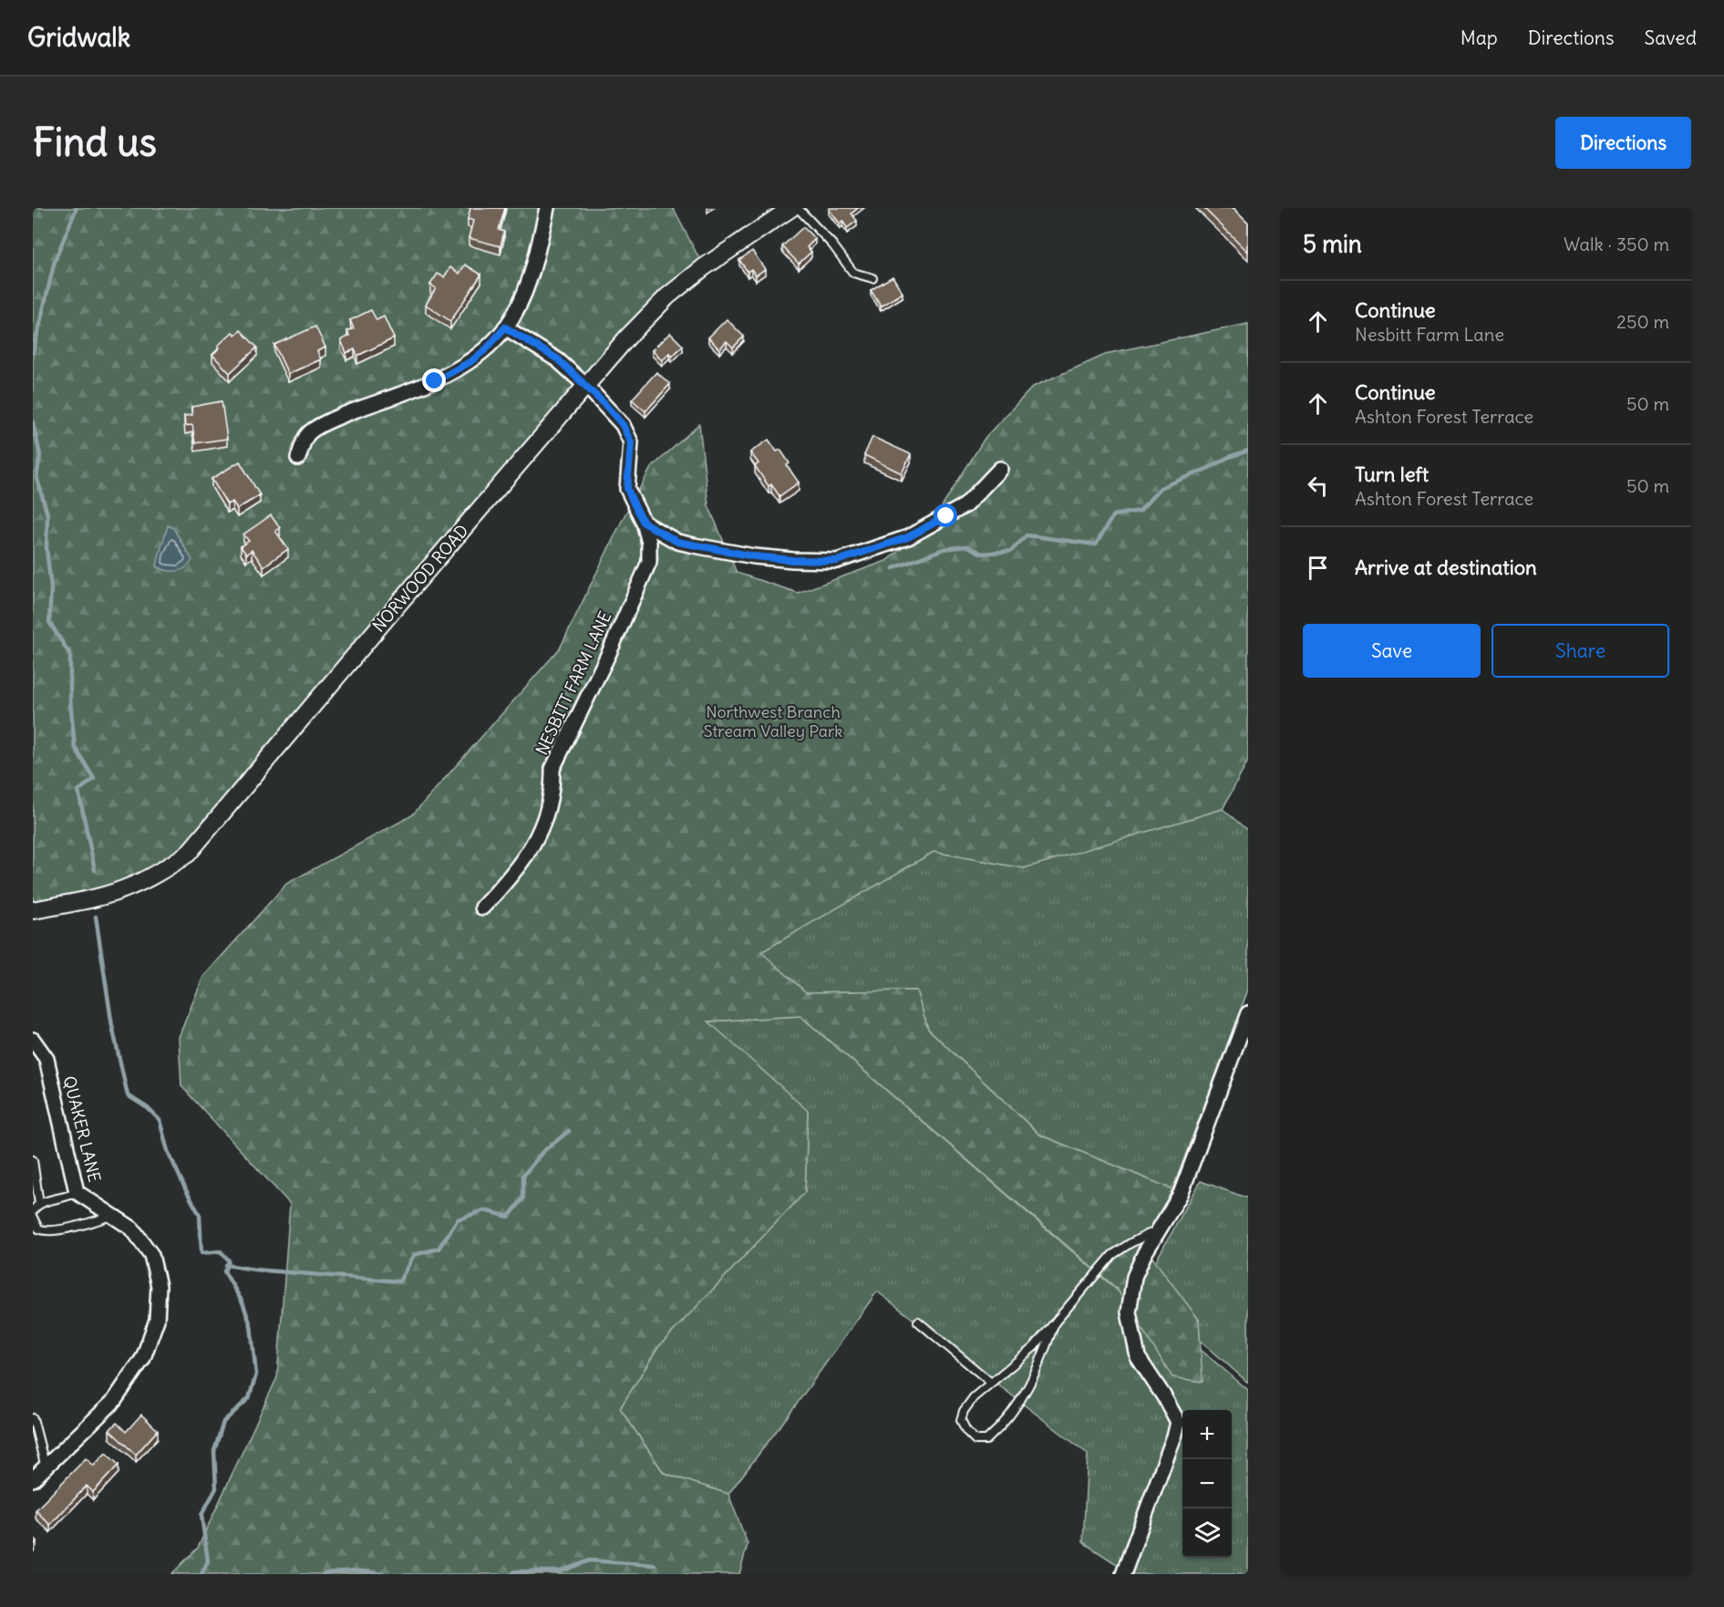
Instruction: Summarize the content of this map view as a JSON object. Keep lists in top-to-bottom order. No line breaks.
{"streets":{"street":["NORWOOD ROAD","NESBITT FARM LANE","QUAKER LANE"]},"crossings":[["NORWOOD ROAD","NESBITT FARM LANE"]],"parks":["Northwest Branch Stream Valley Park"],"page":{"header":"Gridwalk","nav":["Map","Directions","Saved"],"buttons":["Directions",["Save","Share"]],"title":"Find us","heading":["5 min","Walk · 350 m"],"list":[["Continue","Nesbitt Farm Lane","250 m"],["Continue","Ashton Forest Terrace","50 m"],["Turn left","Ashton Forest Terrace","50 m"],"Arrive at destination"],"map_buttons":["+","−"]}}
